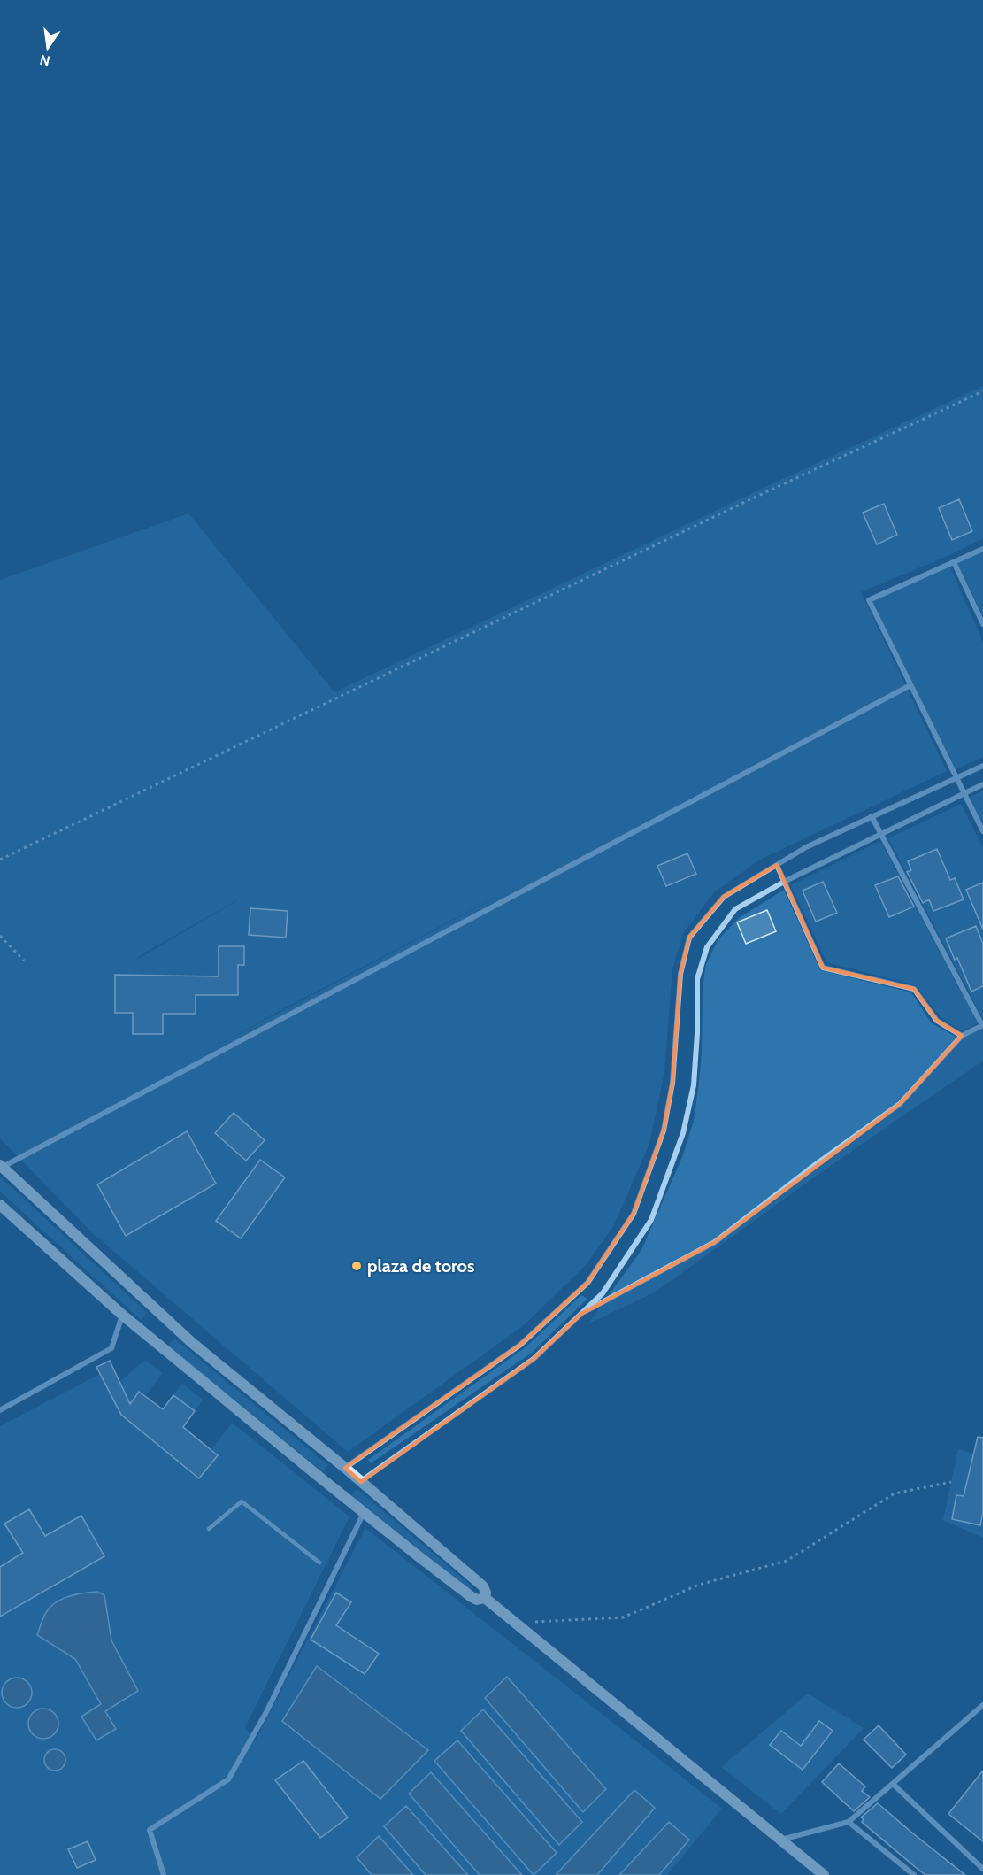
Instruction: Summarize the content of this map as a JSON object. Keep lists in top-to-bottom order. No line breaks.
{"places":["plaza de toros"],"north":"bottom"}
